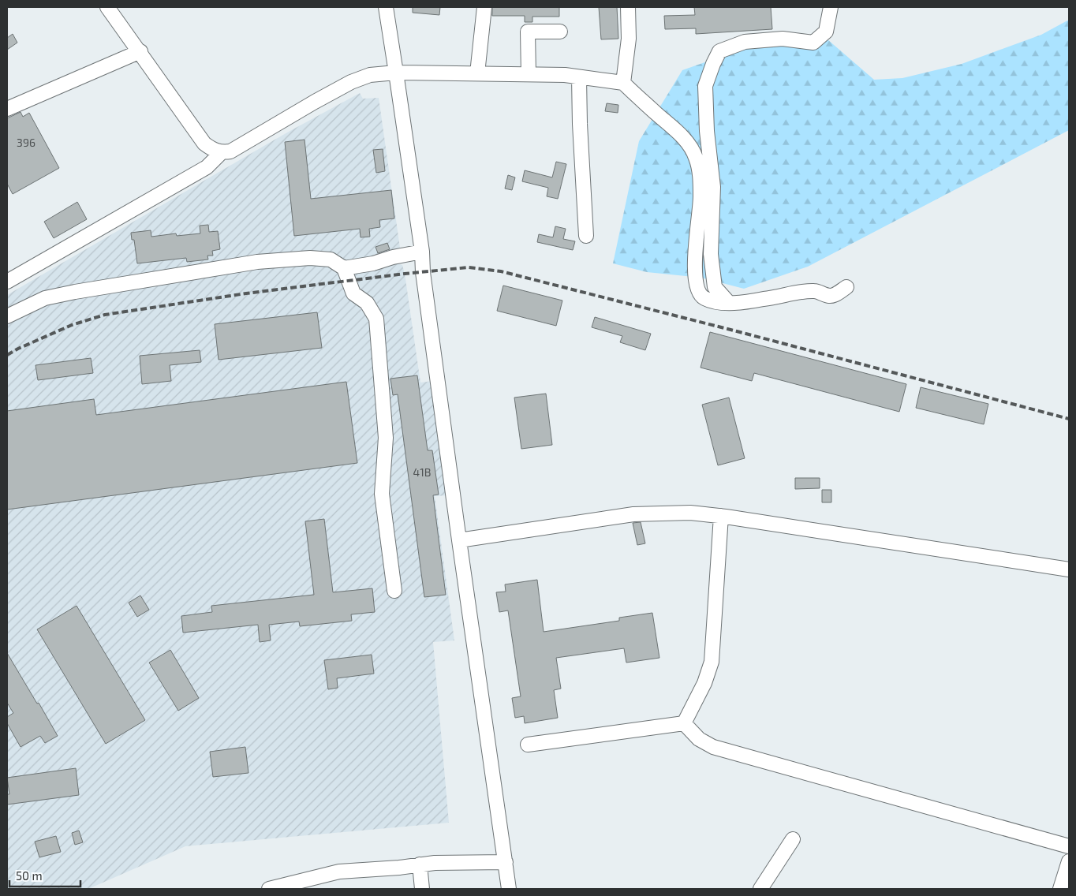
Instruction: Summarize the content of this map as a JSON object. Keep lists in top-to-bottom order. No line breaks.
{"house_numbers":["396","41В"],"scale_bar":"50 m"}
